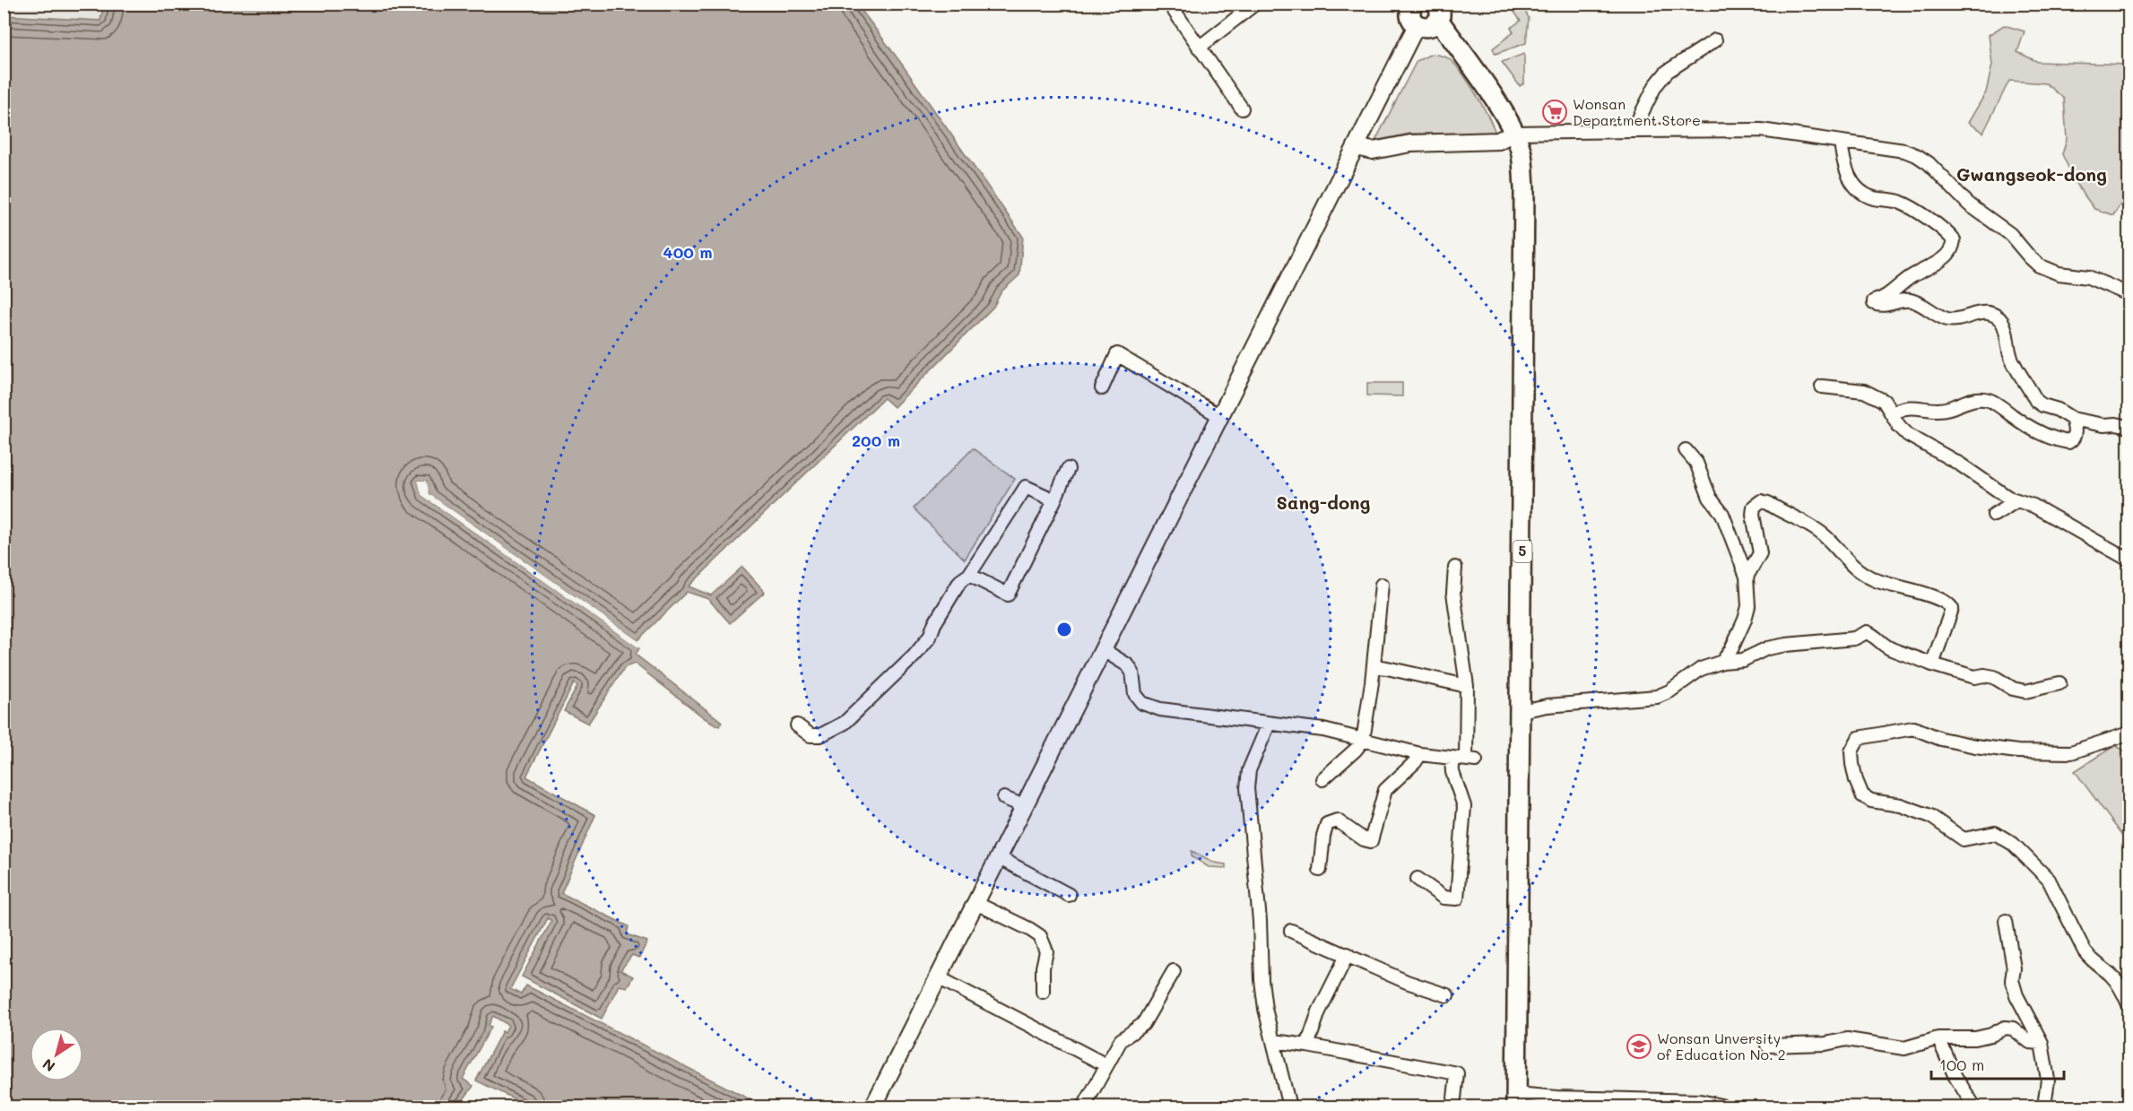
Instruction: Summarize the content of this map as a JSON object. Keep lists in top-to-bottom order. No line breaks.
{"streets":{"highway":["5"]},"districts":["Gwangseok-dong","Sang-dong"],"places":{"supermarket":["Wonsan Department Store"],"school or university":["Wonsan Unversity of Education No. 2"]},"scale_bar":"100 m","north":"bottom left","rings":["400 m","200 m"]}
